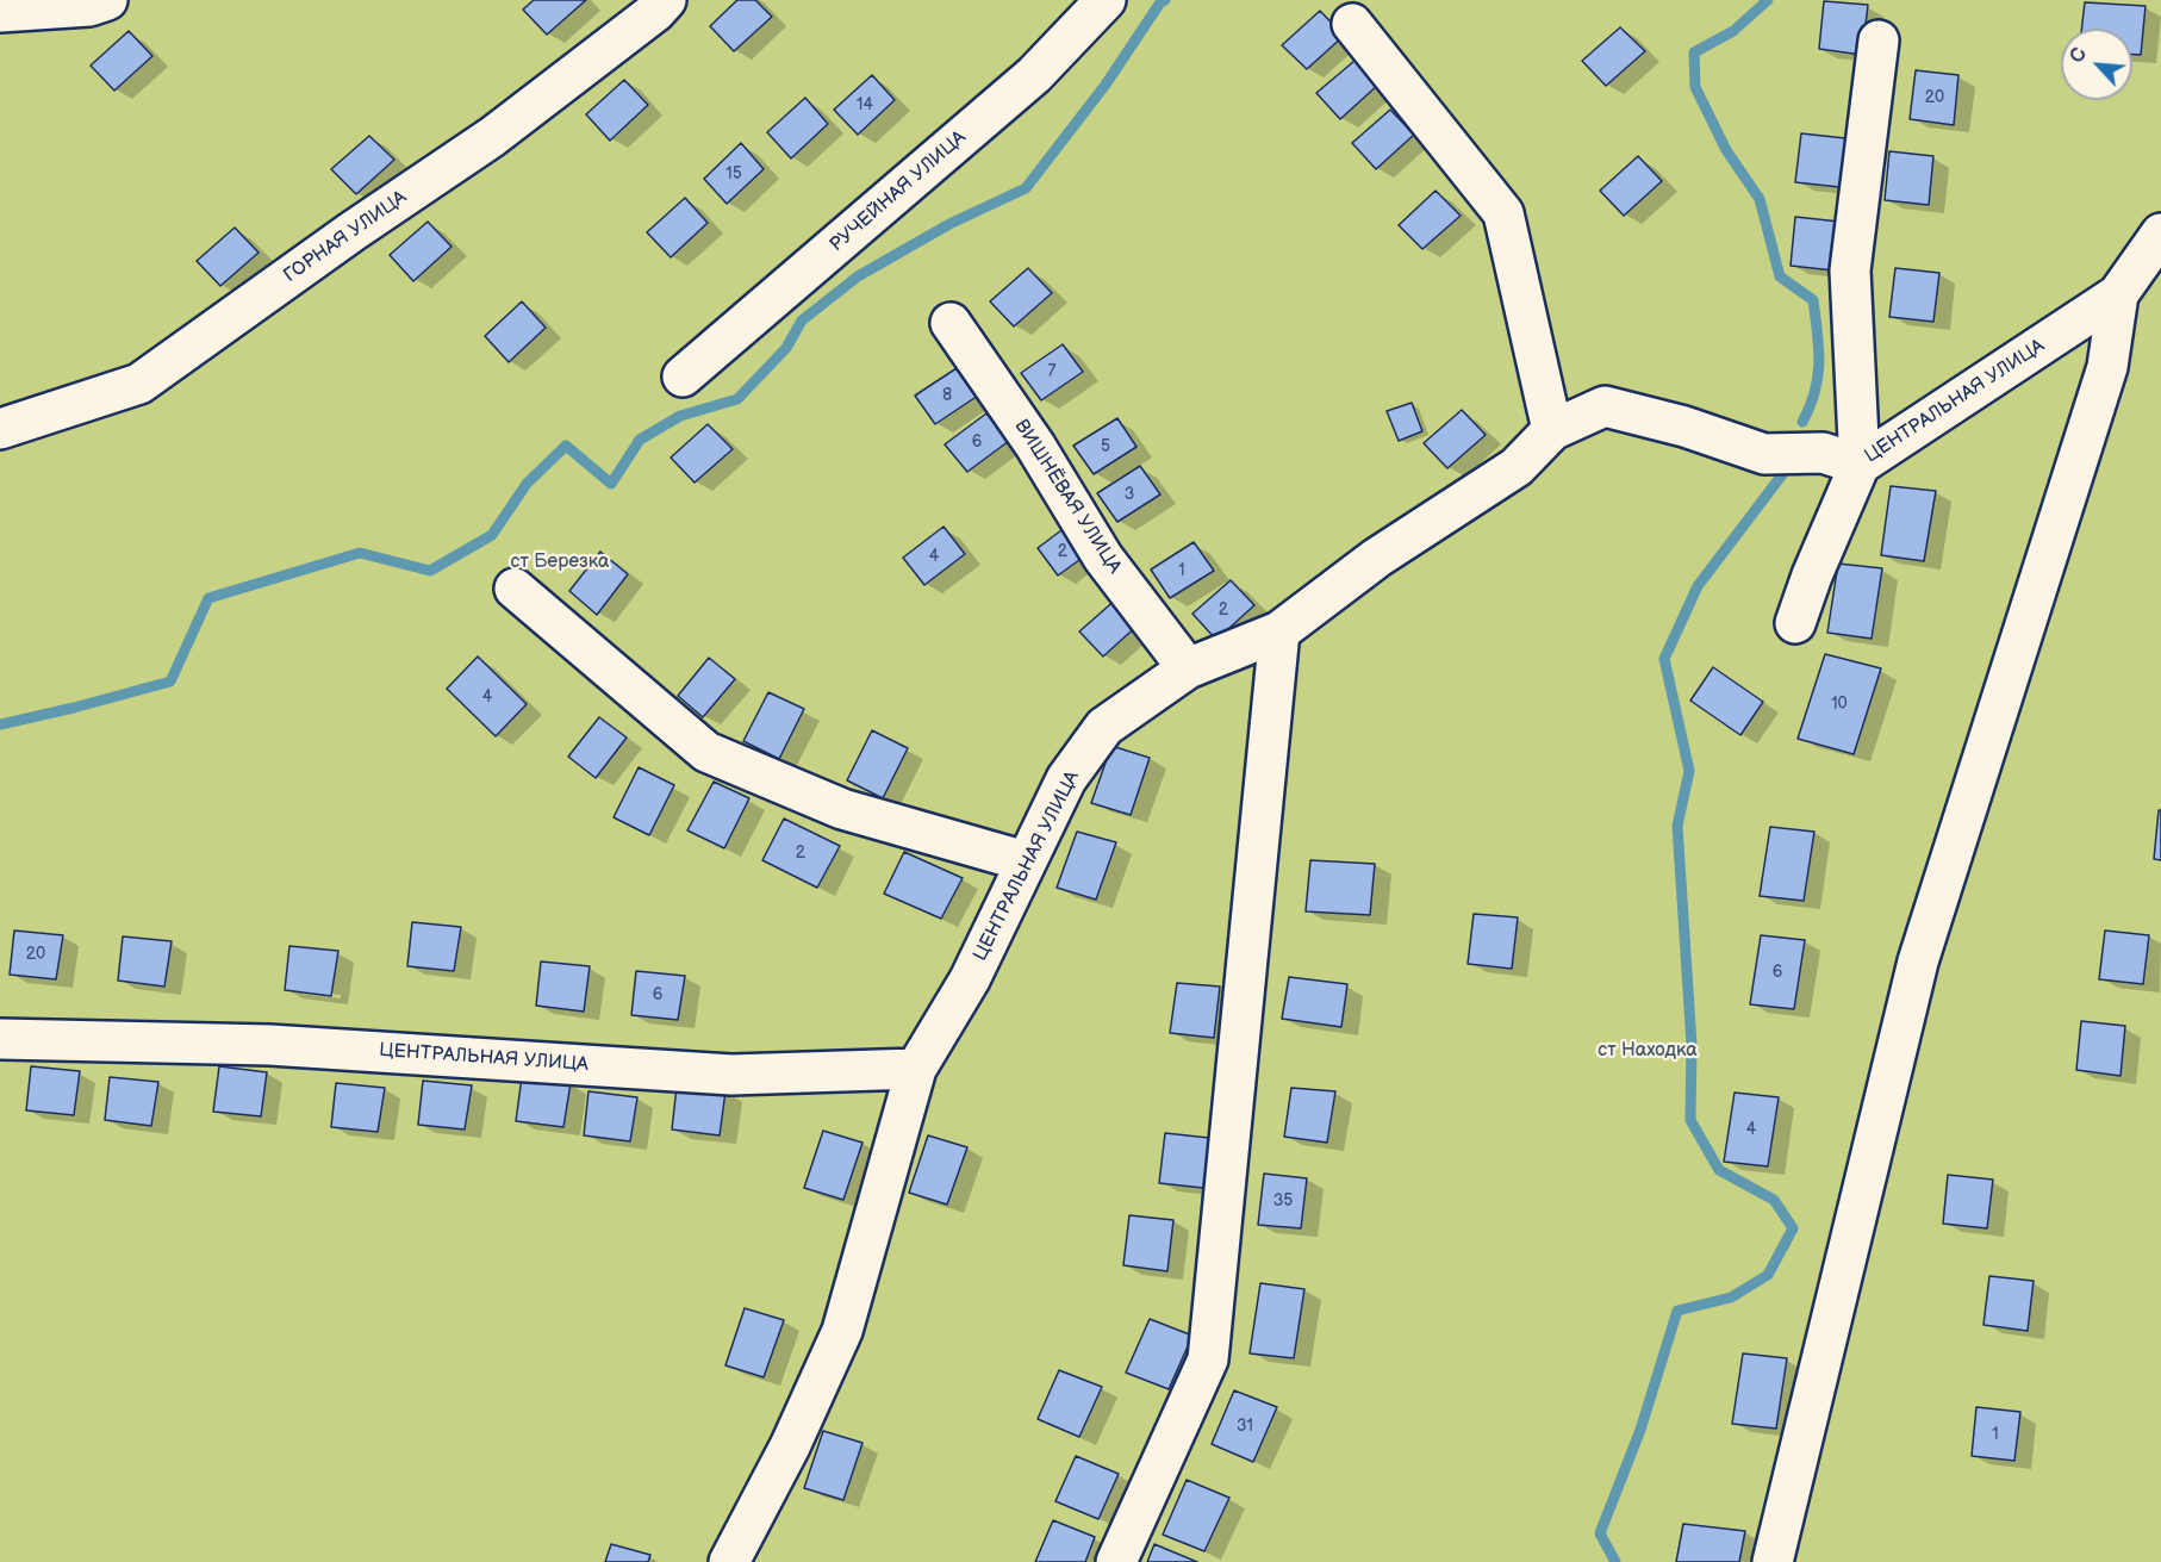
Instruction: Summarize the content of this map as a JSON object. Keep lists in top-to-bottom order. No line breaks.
{"streets":{"street":["РУЧЕЙНАЯ УЛИЦА","ГОРНАЯ УЛИЦА","ЦЕНТРАЛЬНАЯ УЛИЦА","ВИШНЁВАЯ УЛИЦА"]},"crossings":[["ЦЕНТРАЛЬНАЯ УЛИЦА","ВИШНЁВАЯ УЛИЦА"]],"parks":["ст Березка","ст Находка"],"house_numbers":["20","14","15","7","8","6","5","3","2","4","1","2","4","10","2","20","6","6","4","35","31","1"],"north":"top left"}
